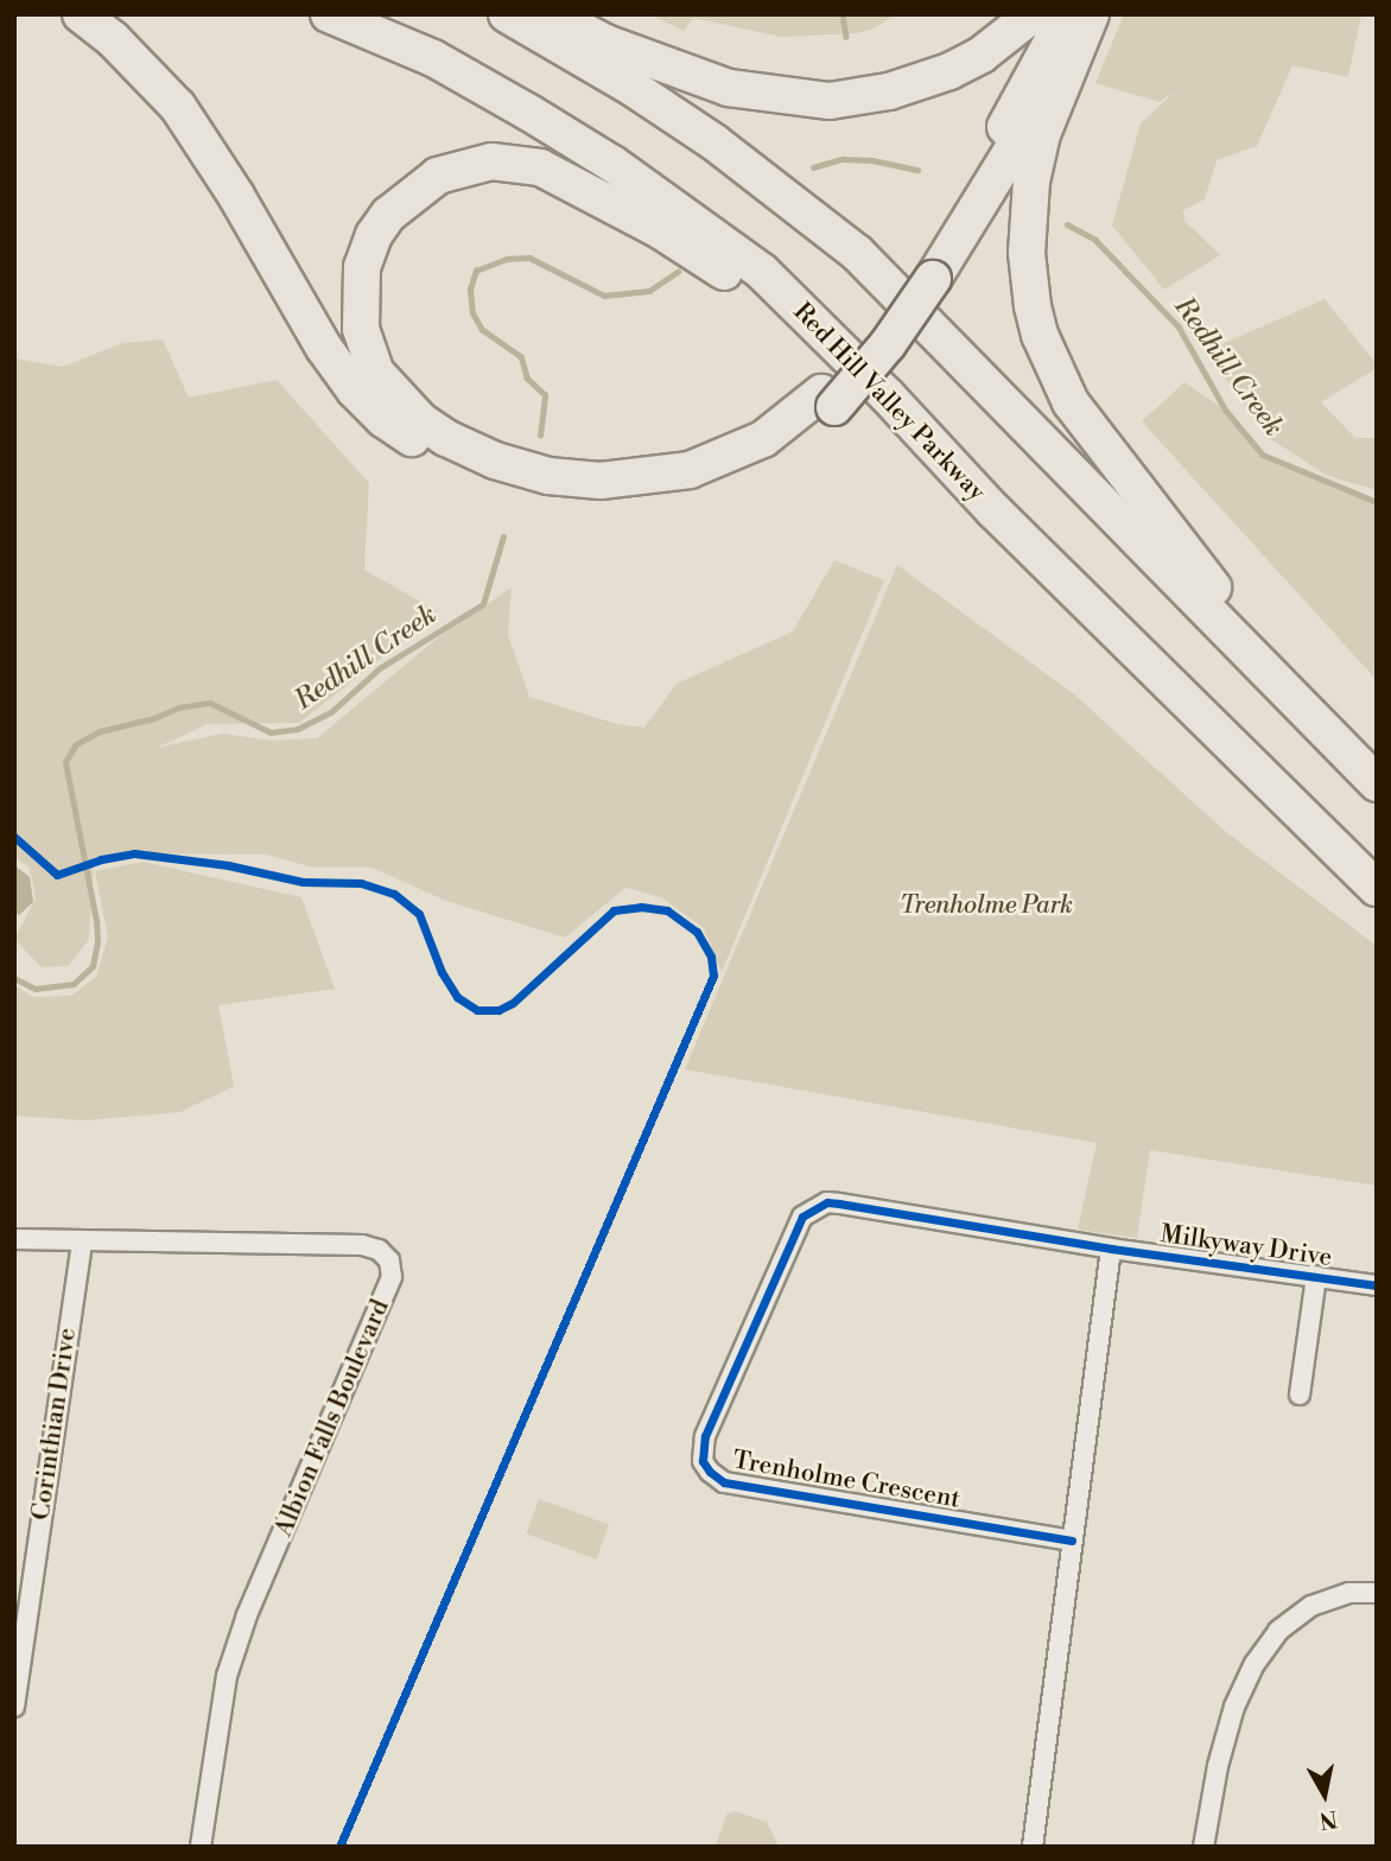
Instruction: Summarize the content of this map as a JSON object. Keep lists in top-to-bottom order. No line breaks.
{"streets":{"highway":["Red Hill Valley Parkway"],"street":["Milkyway Drive","Albion Falls Boulevard","Corinthian Drive","Trenholme Crescent"]},"crossings":[["Milkyway Drive","Trenholme Crescent"],["Albion Falls Boulevard","Corinthian Drive"]],"water":["Redhill Creek"],"parks":["Trenholme Park"],"north":"bottom"}
